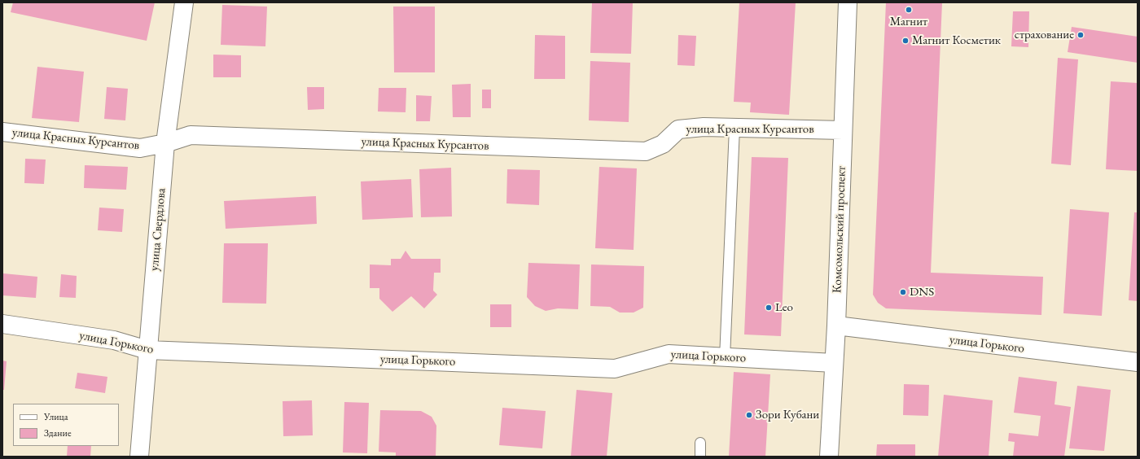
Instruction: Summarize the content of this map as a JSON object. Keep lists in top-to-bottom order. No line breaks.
{"streets":{"street":["улица Красных Курсантов","улица Свердлова","Комсомольский проспект","улица Горького"]},"crossings":[["улица Красных Курсантов","улица Свердлова"],["улица Красных Курсантов","Комсомольский проспект"],["улица Свердлова","улица Горького"],["Комсомольский проспект","улица Горького"]],"places":["Магнит","страхование","Магнит Косметик","DNS","Leo","Зори Кубани"],"legend":["Улица","Здание"]}
